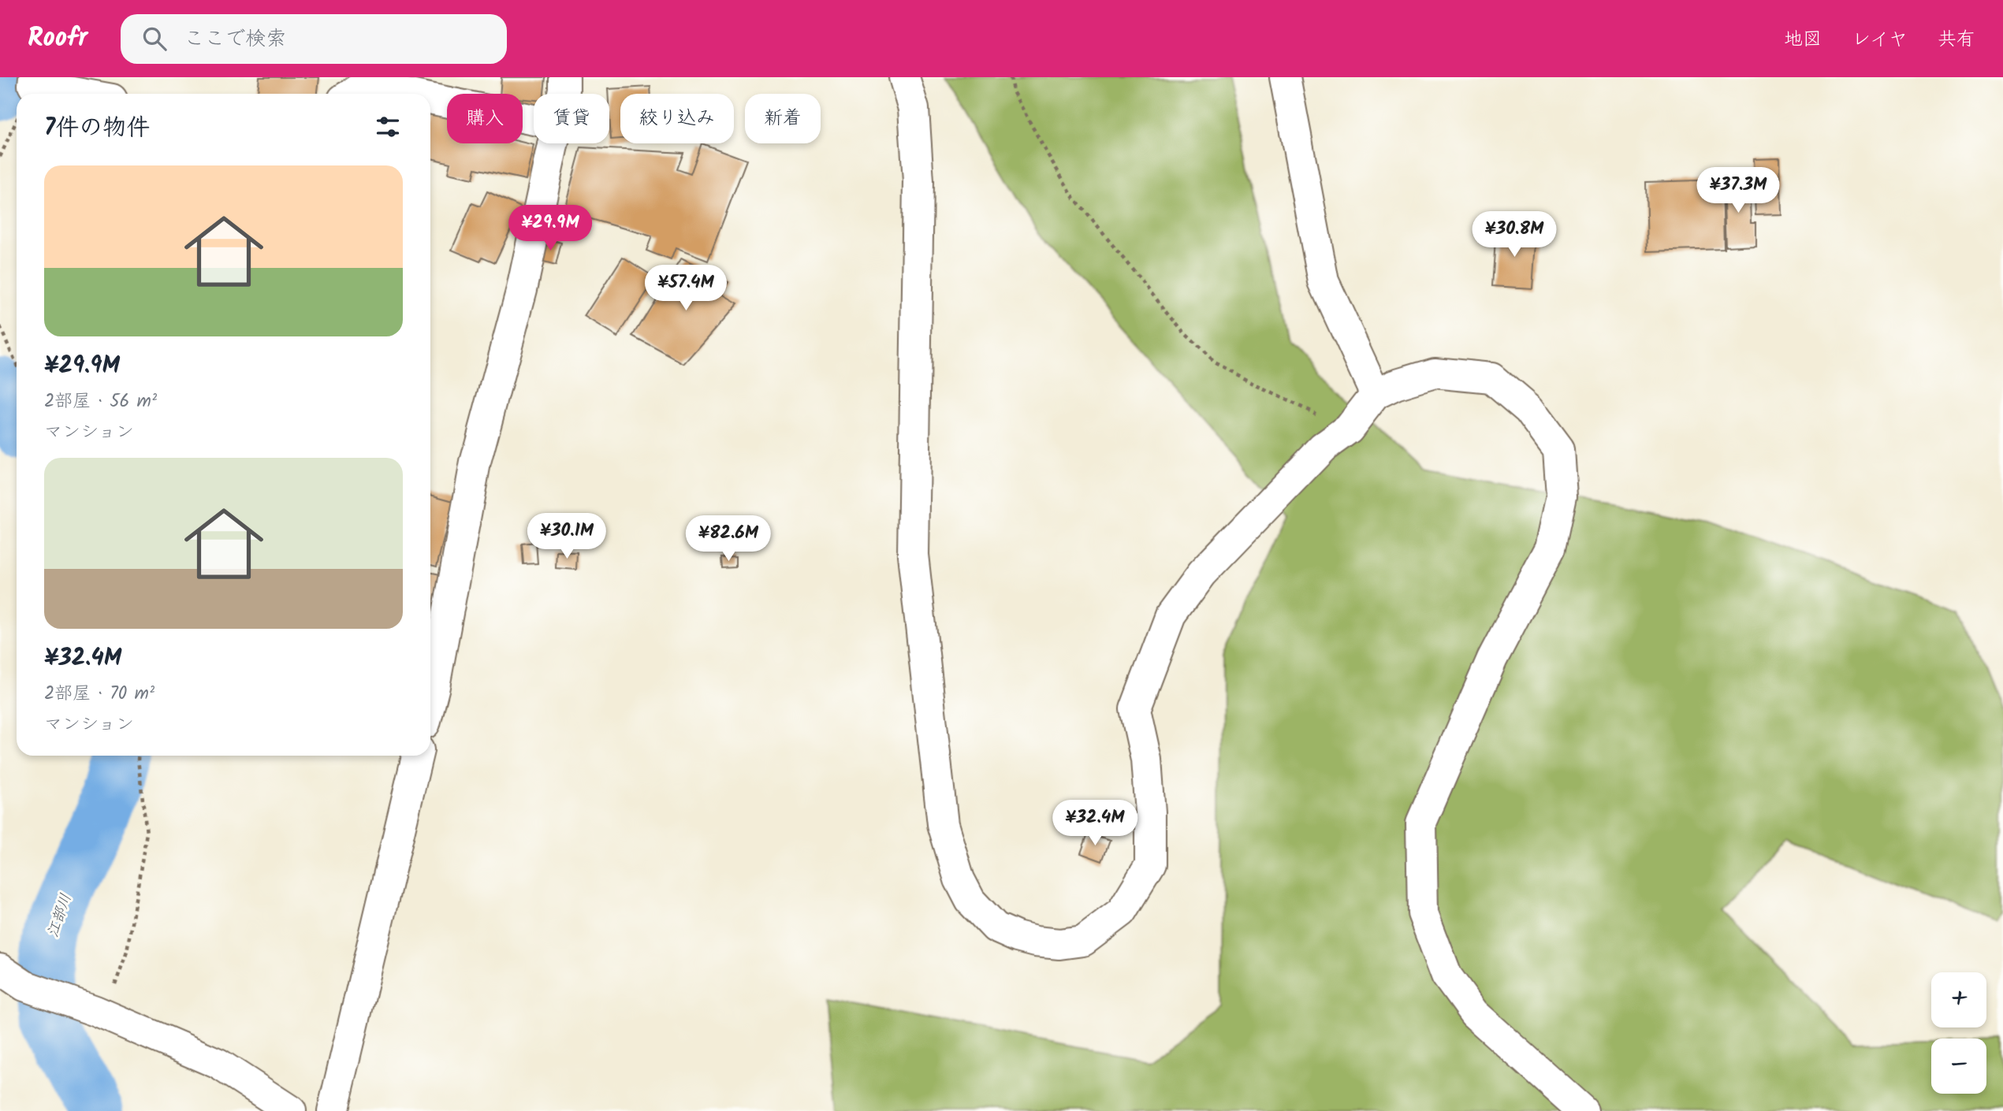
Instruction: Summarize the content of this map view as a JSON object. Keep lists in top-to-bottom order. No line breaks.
{"water":["江部川"],"page":{"header":"Roofr","search":"ここで検索","nav":["地図","レイヤ","共有"],"chip":["購入","賃貸","絞り込み","新着"],"heading":"7件の物件","list":[{"name":"¥29.9M","note":"2部屋 · 56 m² · マンション"},{"name":"¥32.4M","note":"2部屋 · 70 m² · マンション"}],"price":["¥37.3M","¥29.9M","¥30.8M","¥57.4M","¥30.1M","¥82.6M","¥32.4M"],"map_buttons":["+","−"]}}
